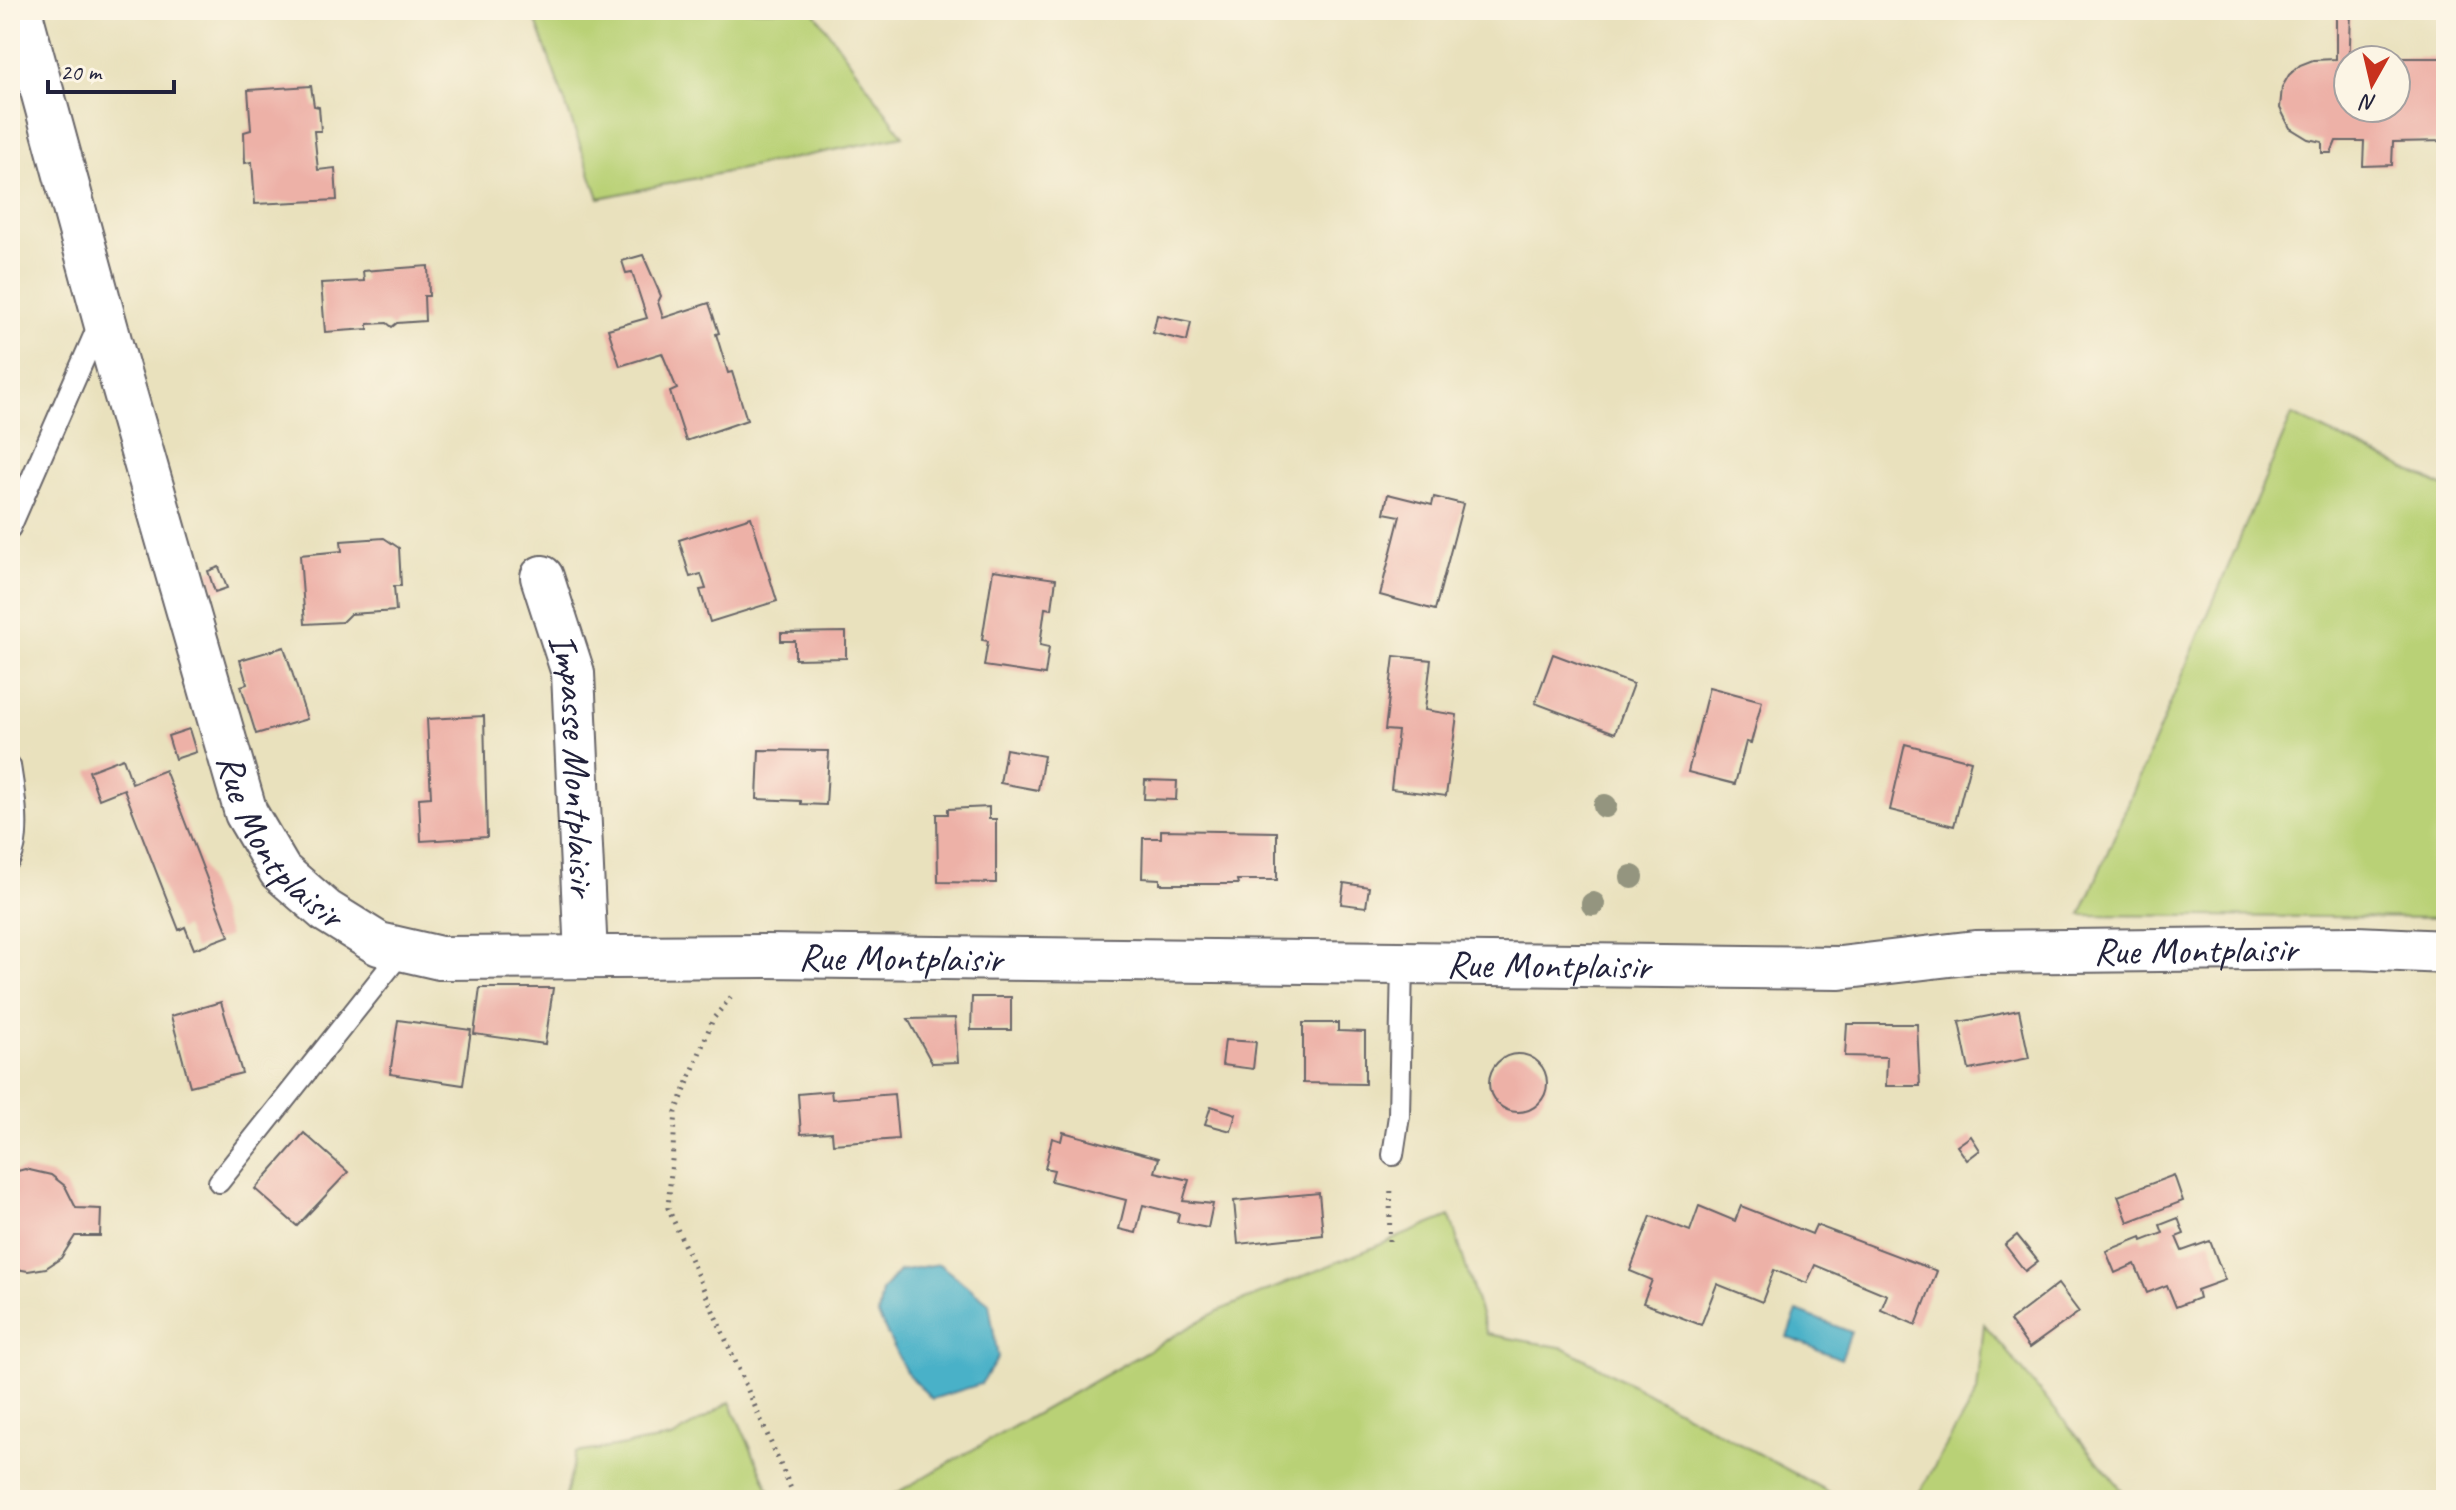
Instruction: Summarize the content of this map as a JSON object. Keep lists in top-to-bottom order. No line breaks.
{"streets":{"street":["Impasse Montplaisir","Rue Montplaisir"]},"crossings":[["Impasse Montplaisir","Rue Montplaisir"]],"scale_bar":"20 m","north":"bottom"}
